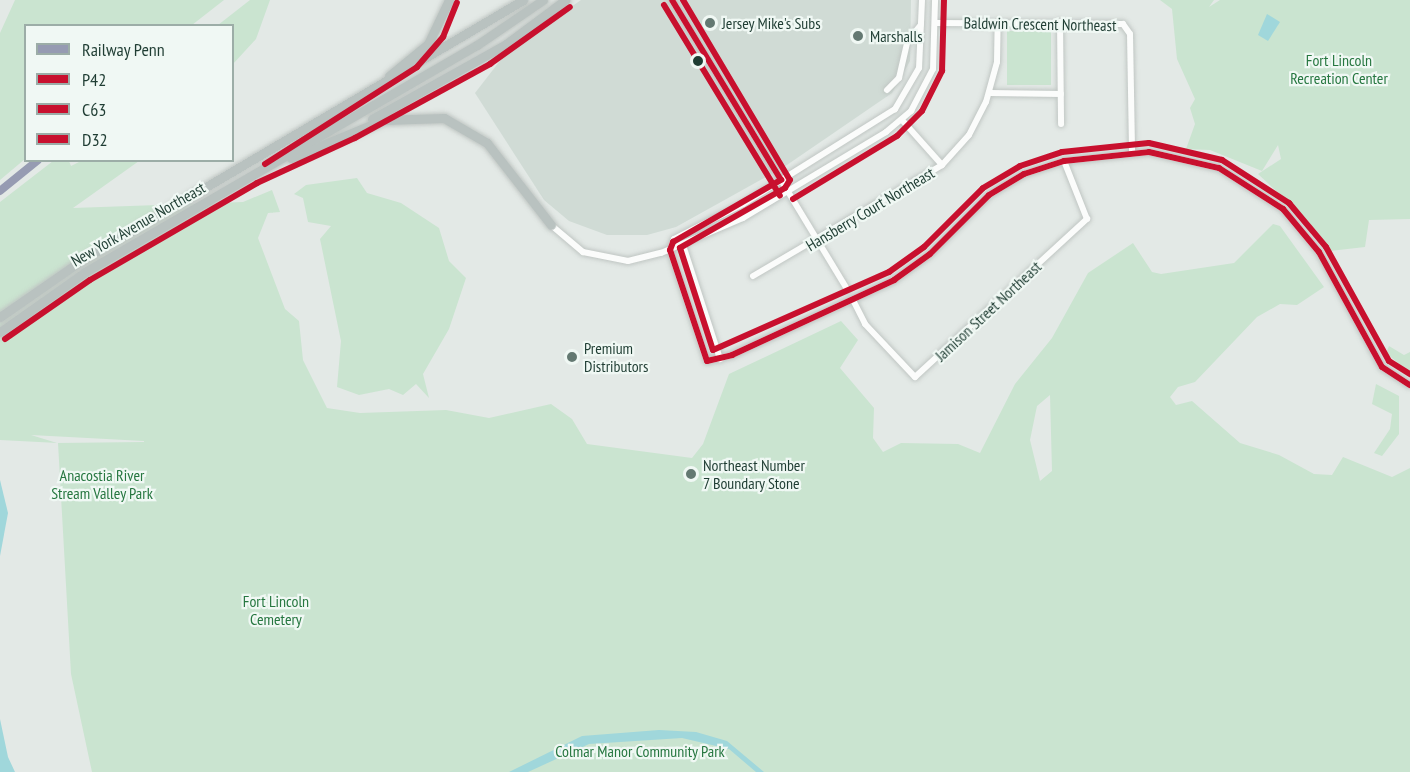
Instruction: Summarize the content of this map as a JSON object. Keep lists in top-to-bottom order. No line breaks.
{"streets":{"highway":["New York Avenue Northeast"],"street":["Baldwin Crescent Northeast","Hansberry Court Northeast","Jamison Street Northeast"]},"crossings":[["Baldwin Crescent Northeast","Hansberry Court Northeast"]],"parks":["Fort Lincoln Recreation Center","Anacostia River Stream Valley Park","Fort Lincoln Cemetery","Colmar Manor Community Park"],"places":["Jersey Mike's Subs","Marshalls","Premium Distributors","Northeast Number 7 Boundary Stone"],"lines":["transit line P42","transit line C63","transit line D32","rail line Penn"],"legend":["Railway Penn","P42","C63","D32"]}
